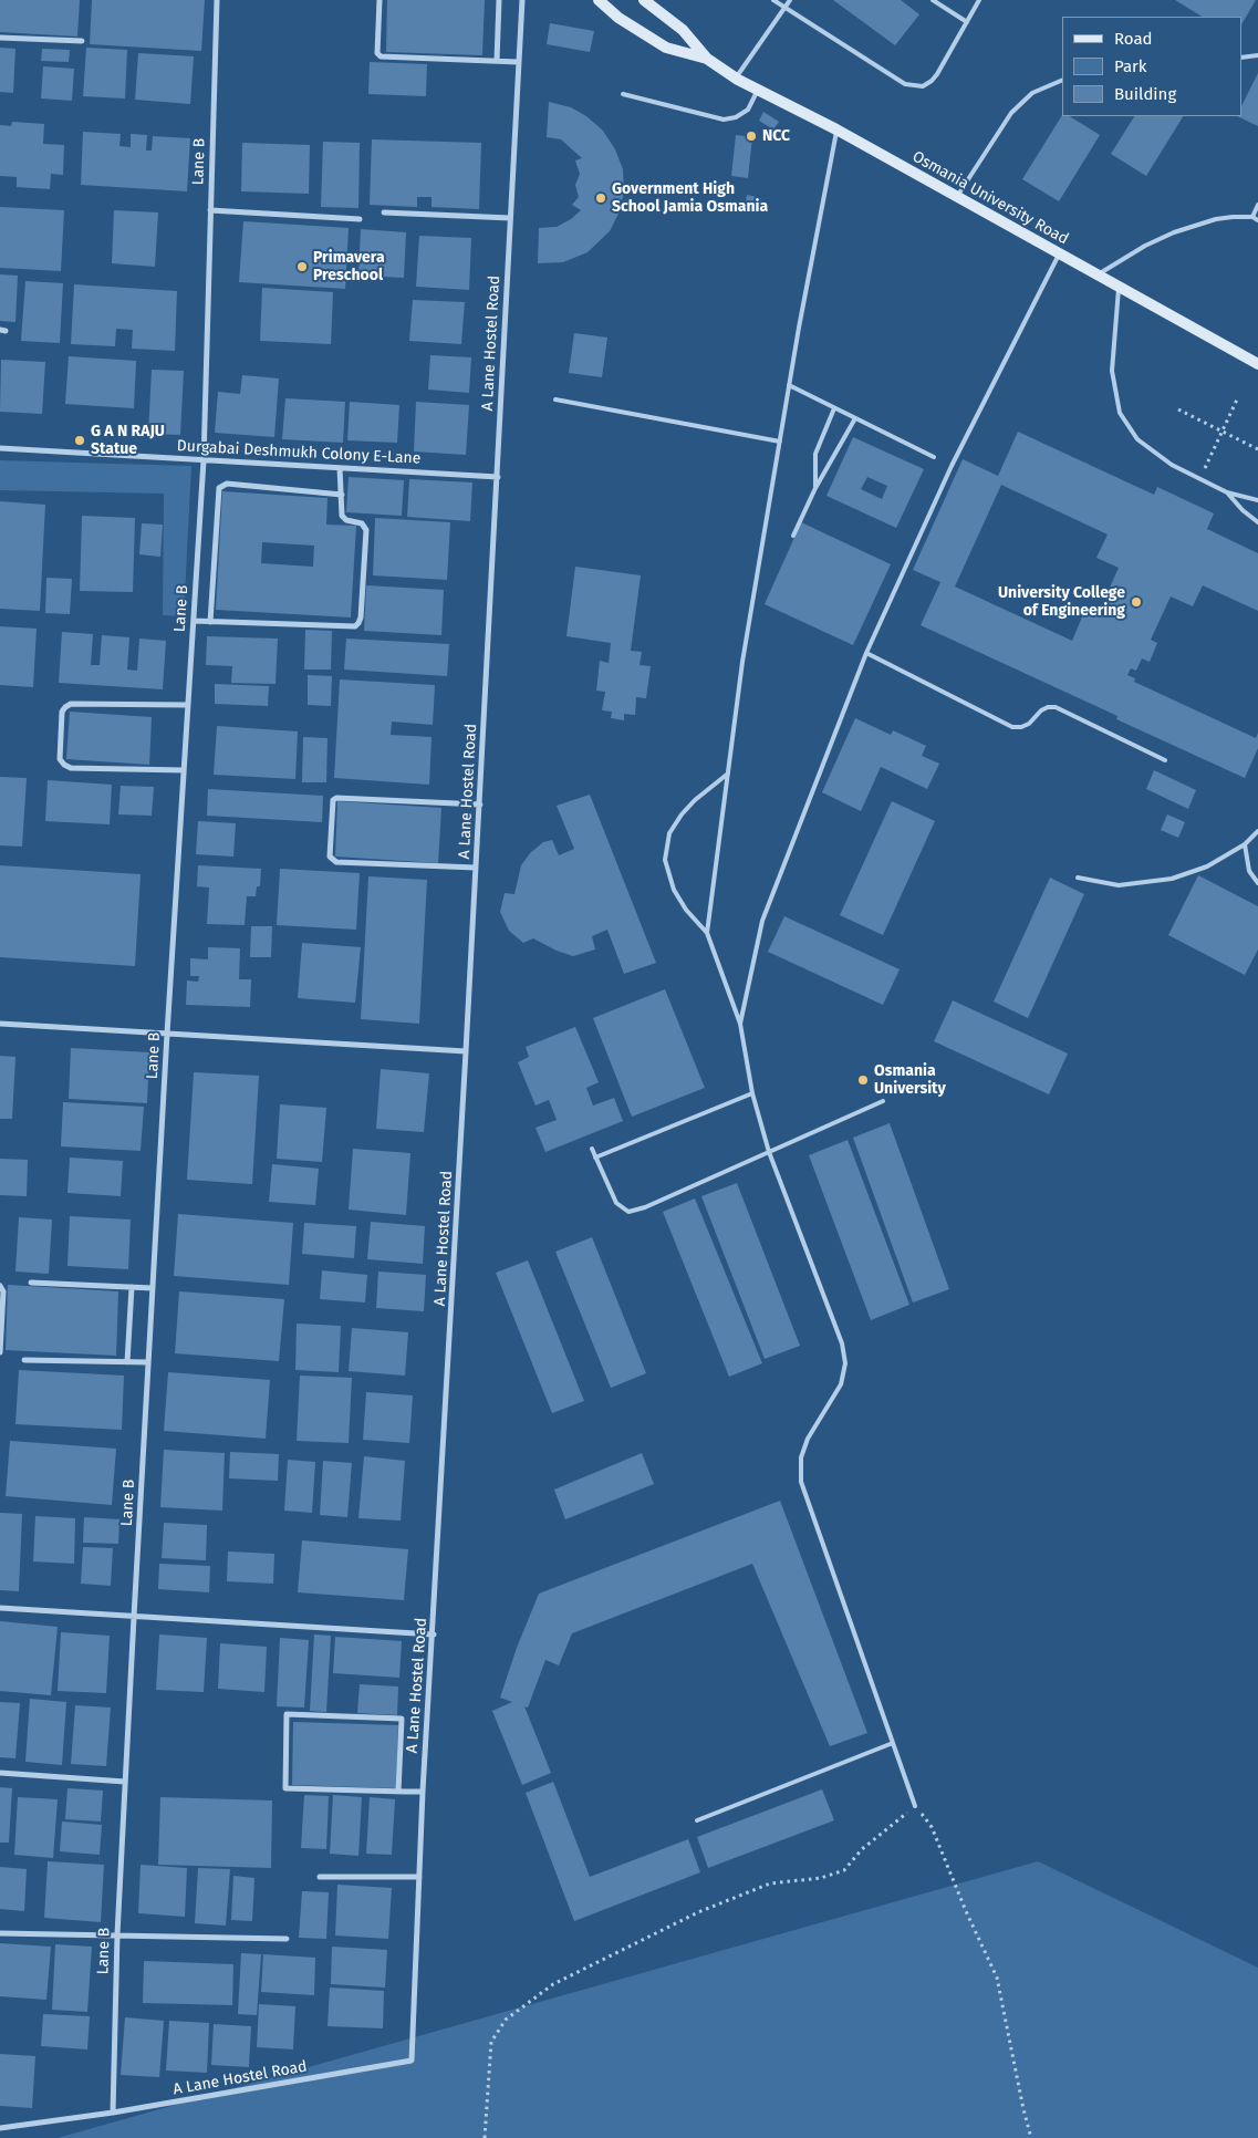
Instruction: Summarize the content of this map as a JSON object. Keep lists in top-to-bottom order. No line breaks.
{"streets":{"main road":["Osmania University Road"],"street":["Lane B","A Lane Hostel Road","Durgabai Deshmukh Colony E-Lane"]},"crossings":[["Lane B","A Lane Hostel Road"],["Lane B","Durgabai Deshmukh Colony E-Lane"],["A Lane Hostel Road","Durgabai Deshmukh Colony E-Lane"]],"places":["NCC","Government High School Jamia Osmania","Primavera Preschool","G A N RAJU Statue","University College of Engineering","Osmania University"],"legend":["Road","Park","Building"]}
